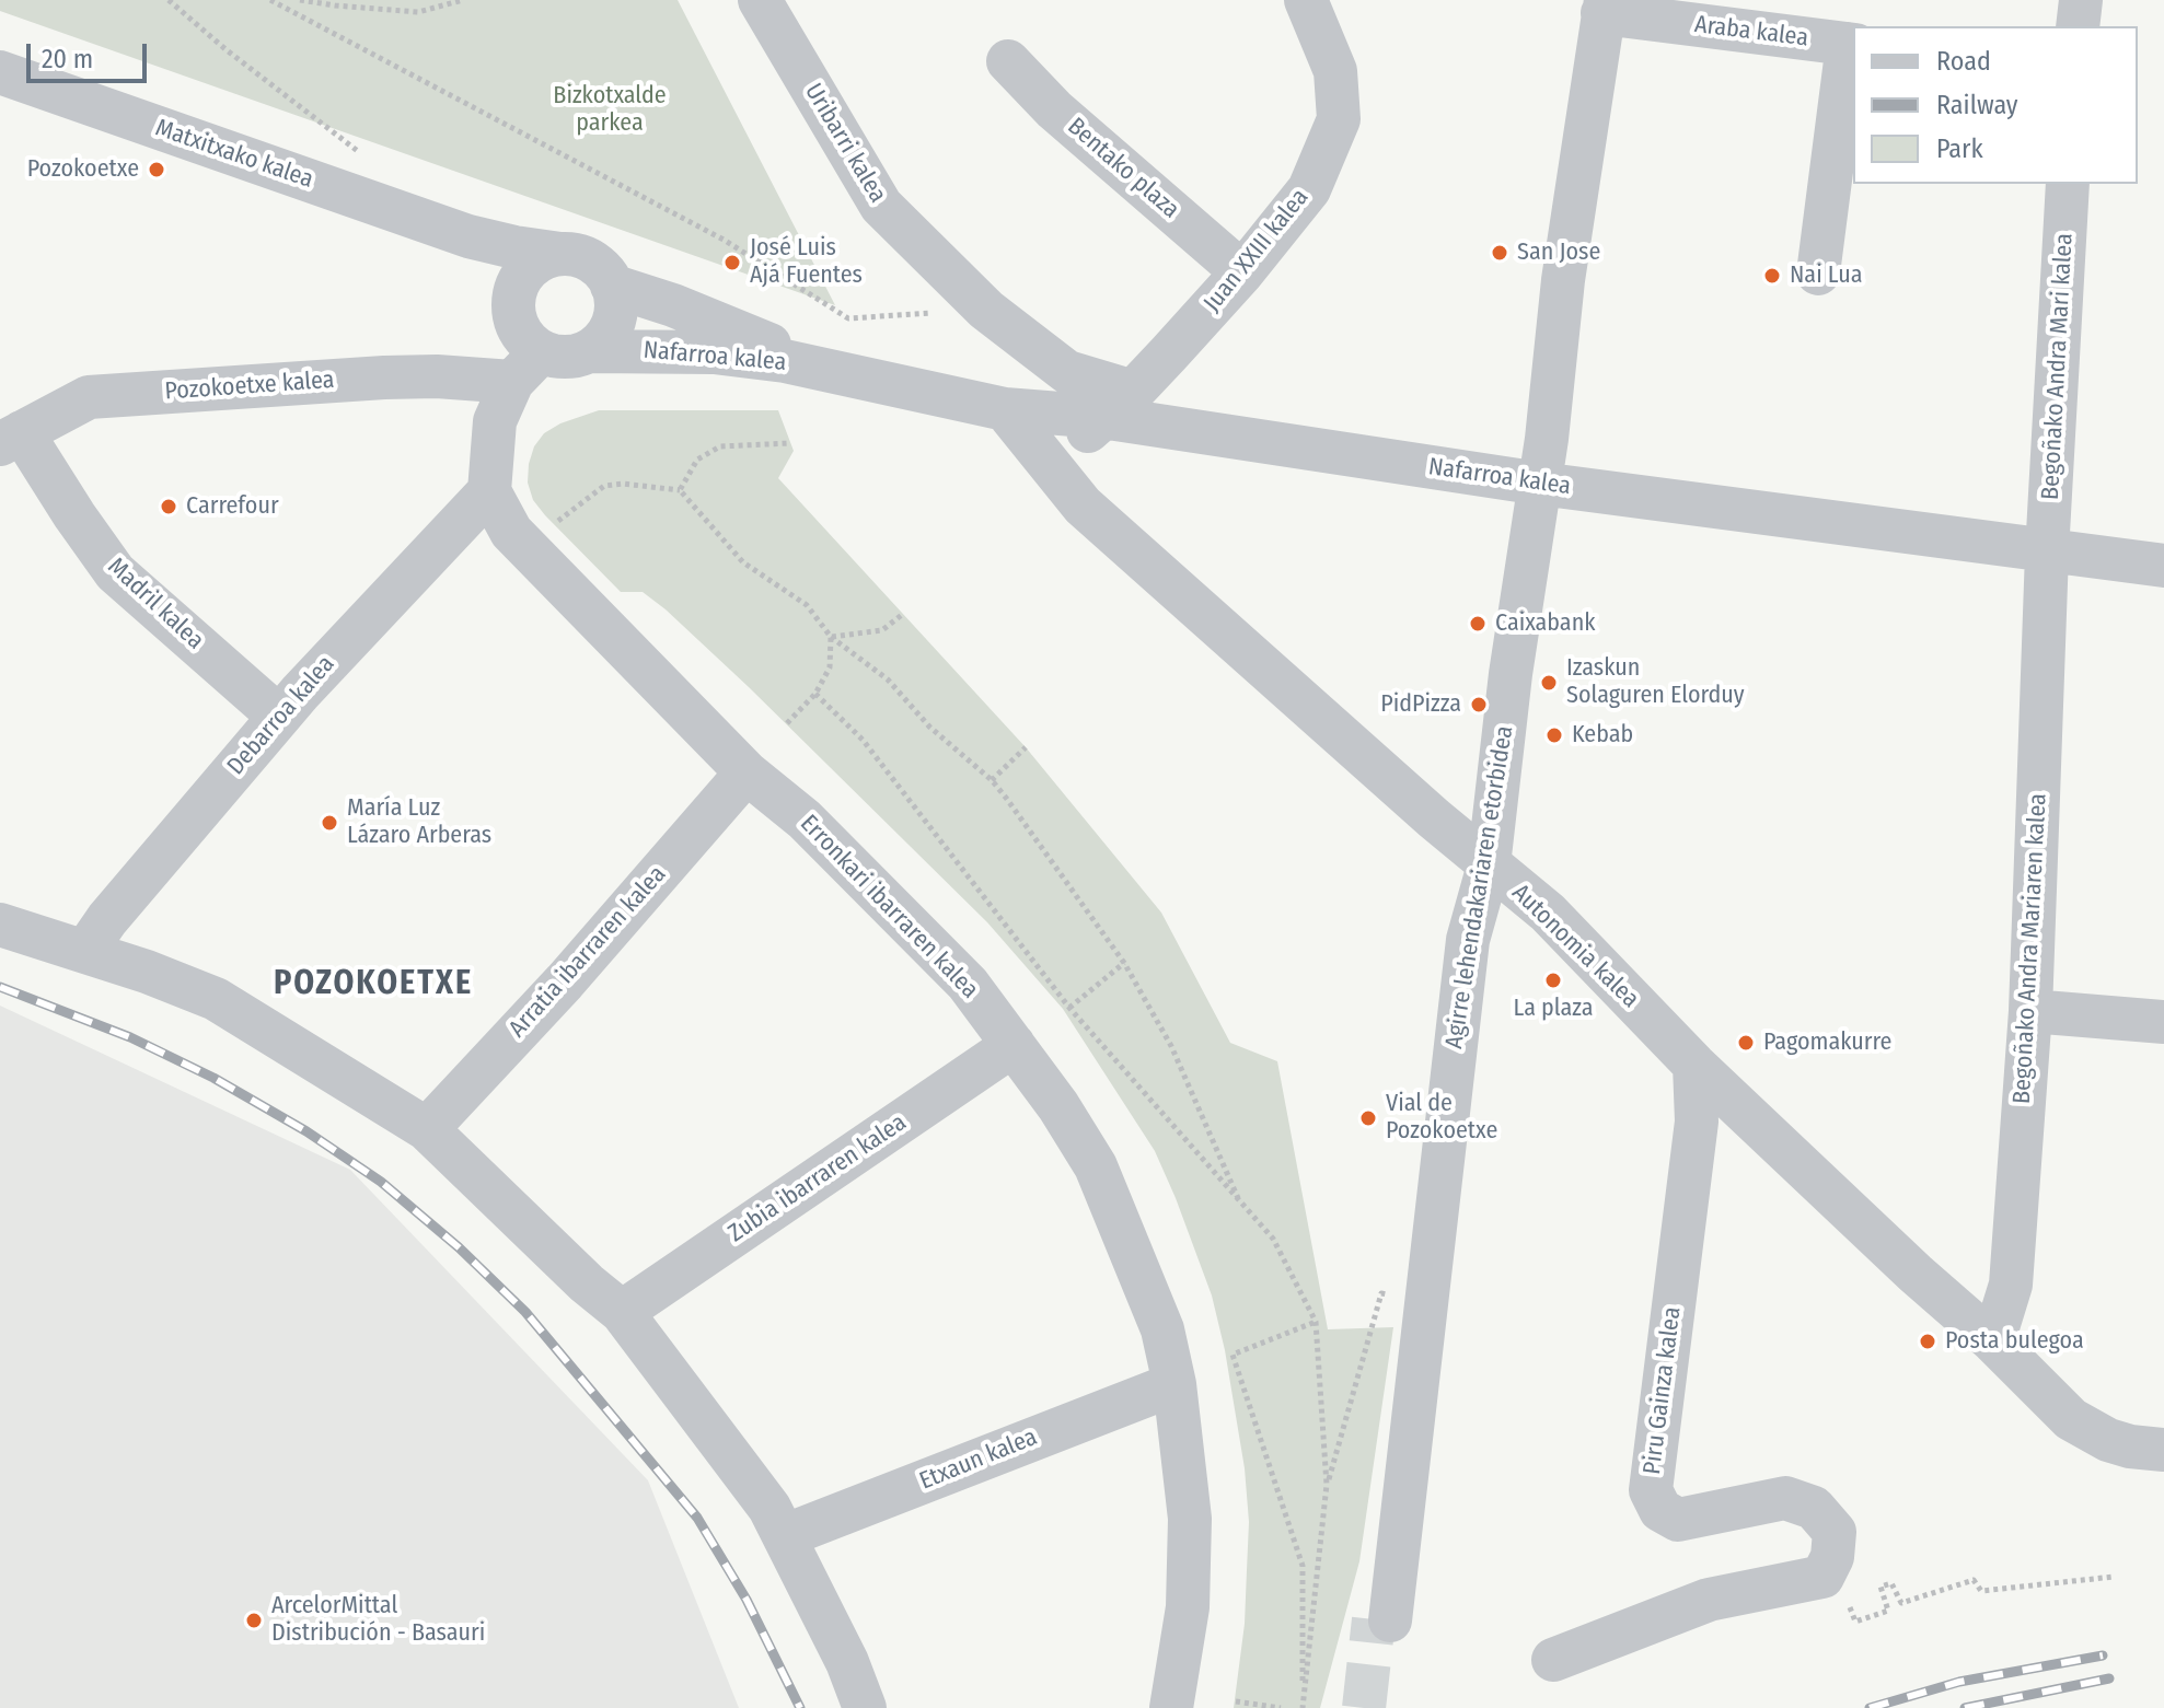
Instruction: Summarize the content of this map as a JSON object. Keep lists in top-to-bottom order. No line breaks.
{"streets":{"street":["Araba kalea","Uribarri kalea","Matxitxako kalea","Bentako plaza","Juan XXIII kalea","Nafarroa kalea","Begoñako Andra Mari kalea","Pozokoetxe kalea","Madril kalea","Debarroa kalea","Agirre lehendakariaren etorbidea","Erronkari ibarraren kalea","Autonomia kalea","Begoñako Andra Mariaren kalea","Arratia ibarraren kalea","Zubia ibarraren kalea","Piru Gainza kalea","Etxaun kalea"]},"crossings":[["Araba kalea","Agirre lehendakariaren etorbidea"],["Uribarri kalea","Juan XXIII kalea"],["Uribarri kalea","Nafarroa kalea"],["Matxitxako kalea","Nafarroa kalea"],["Matxitxako kalea","Pozokoetxe kalea"],["Bentako plaza","Juan XXIII kalea"],["Juan XXIII kalea","Nafarroa kalea"],["Juan XXIII kalea","Autonomia kalea"],["Nafarroa kalea","Begoñako Andra Mari kalea"],["Nafarroa kalea","Pozokoetxe kalea"],["Nafarroa kalea","Agirre lehendakariaren etorbidea"],["Nafarroa kalea","Autonomia kalea"],["Nafarroa kalea","Begoñako Andra Mariaren kalea"],["Begoñako Andra Mari kalea","Begoñako Andra Mariaren kalea"],["Pozokoetxe kalea","Madril kalea"],["Madril kalea","Debarroa kalea"],["Debarroa kalea","Erronkari ibarraren kalea"],["Agirre lehendakariaren etorbidea","Autonomia kalea"],["Erronkari ibarraren kalea","Arratia ibarraren kalea"],["Erronkari ibarraren kalea","Zubia ibarraren kalea"],["Erronkari ibarraren kalea","Etxaun kalea"],["Autonomia kalea","Begoñako Andra Mariaren kalea"],["Autonomia kalea","Piru Gainza kalea"]],"districts":["POZOKOETXE"],"parks":["Bizkotxalde parkea"],"places":["Pozokoetxe","San Jose","José Luis Ajá Fuentes","Nai Lua","Carrefour","Caixabank","Izaskun Solaguren Elorduy","PidPizza","Kebab","María Luz Lázaro Arberas","La plaza","Pagomakurre","Vial de Pozokoetxe","Posta bulegoa","ArcelorMittal Distribución - Basauri"],"legend":["Road","Railway","Park"],"scale_bar":"20 m"}
